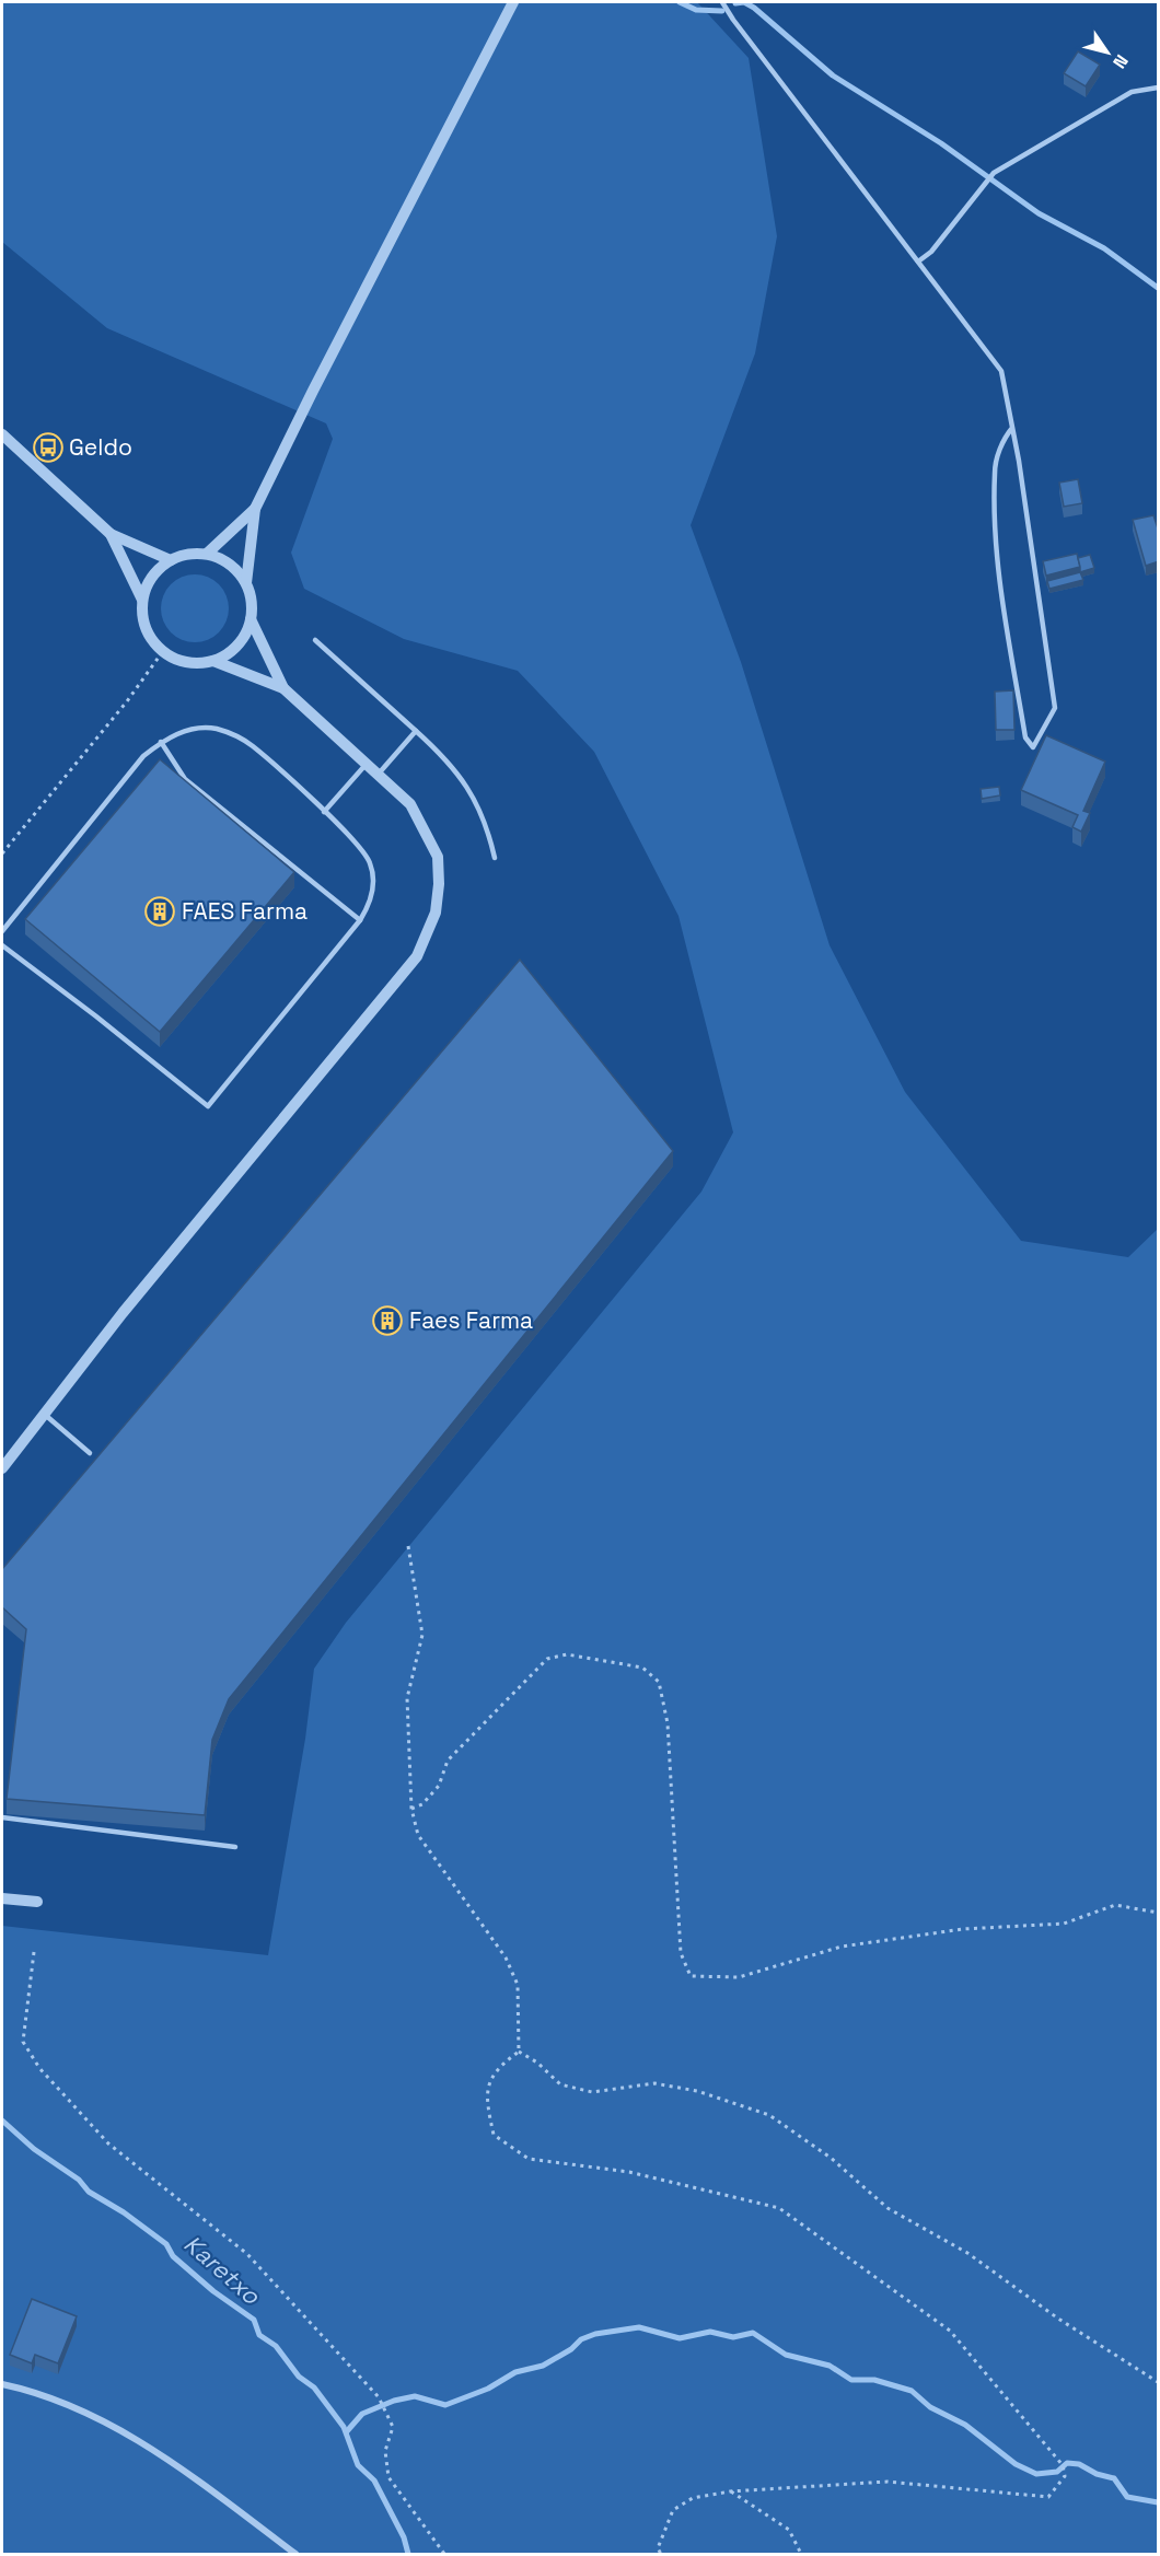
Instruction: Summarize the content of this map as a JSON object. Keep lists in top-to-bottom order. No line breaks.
{"water":["Karetxo"],"places":{"bus stop":["Geldo"],"building":["FAES Farma","Faes Farma"]},"north":"bottom right"}
